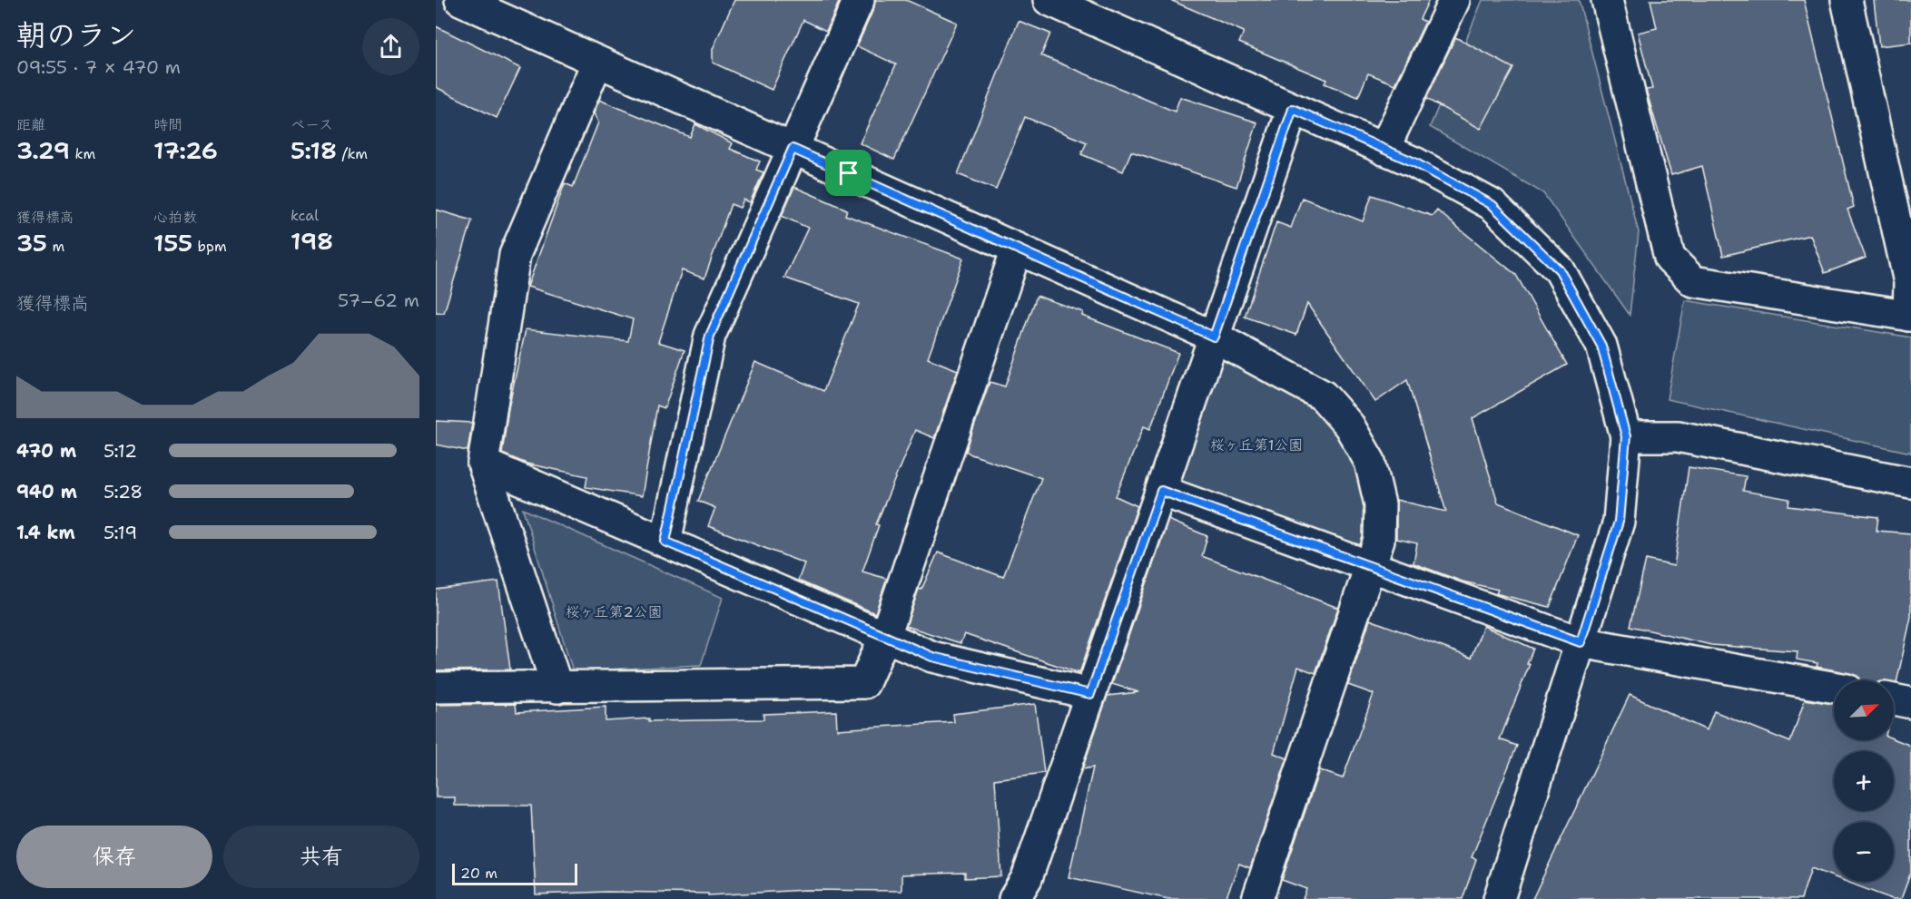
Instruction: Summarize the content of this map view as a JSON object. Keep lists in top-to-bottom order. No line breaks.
{"parks":["桜ヶ丘第1公園","桜ヶ丘第2公園"],"scale_bar":"20 m","north":"top right","page":{"heading":["朝のラン","09:55 · 7 × 470 m"],"stats":[["距離","3.29 km"],["時間","17:26"],["ペース","5:18 /km"],["獲得標高","35 m"],["心拍数","155 bpm"],["kcal","198"]],"chart":["獲得標高","57–62 m"],"list":[{"name":"470 m","note":"5:12"},{"name":"940 m","note":"5:28"},{"name":"1.4 km","note":"5:19"}],"map_buttons":["+","−"],"buttons":["保存","共有"],"scale":"20 m"}}
